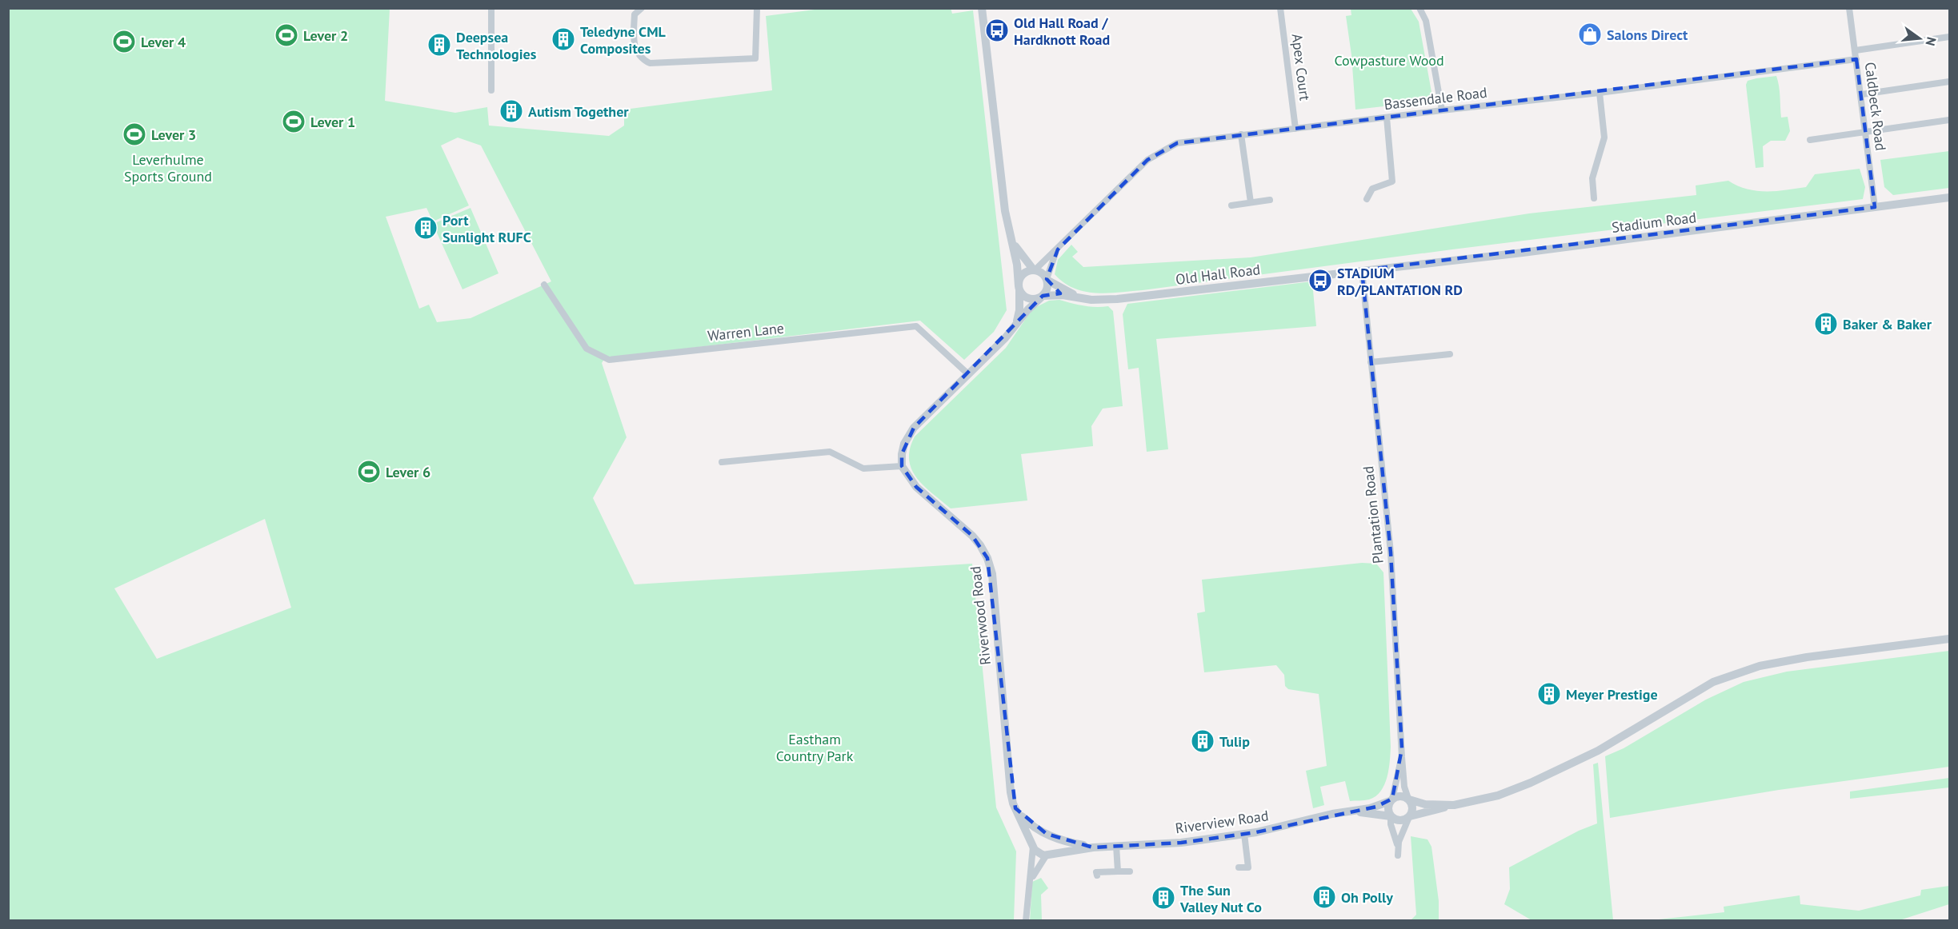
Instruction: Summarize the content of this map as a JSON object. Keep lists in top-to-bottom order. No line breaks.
{"streets":{"street":["Apex Court","Bassendale Road","Caldbeck Road","Stadium Road","Old Hall Road","Warren Lane","Plantation Road","Riverwood Road","Riverview Road"]},"crossings":[["Apex Court","Bassendale Road"],["Bassendale Road","Caldbeck Road"],["Bassendale Road","Old Hall Road"],["Caldbeck Road","Stadium Road"],["Stadium Road","Old Hall Road"],["Stadium Road","Plantation Road"],["Old Hall Road","Plantation Road"],["Plantation Road","Riverview Road"],["Riverwood Road","Riverview Road"]],"parks":["Cowpasture Wood","Leverhulme Sports Ground","Eastham Country Park"],"places":{"bus stop":["Old Hall Road / Hardknott Road","STADIUM RD/PLANTATION RD"],"shop":["Salons Direct"],"sports":["Lever 2","Lever 4","Lever 1","Lever 3","Lever 6"],"building":["Teledyne CML Composites","Deepsea Technologies","Autism Together","Port Sunlight RUFC","Baker & Baker","Meyer Prestige","Tulip","Oh Polly","The Sun Valley Nut Co"]},"north":"right"}
